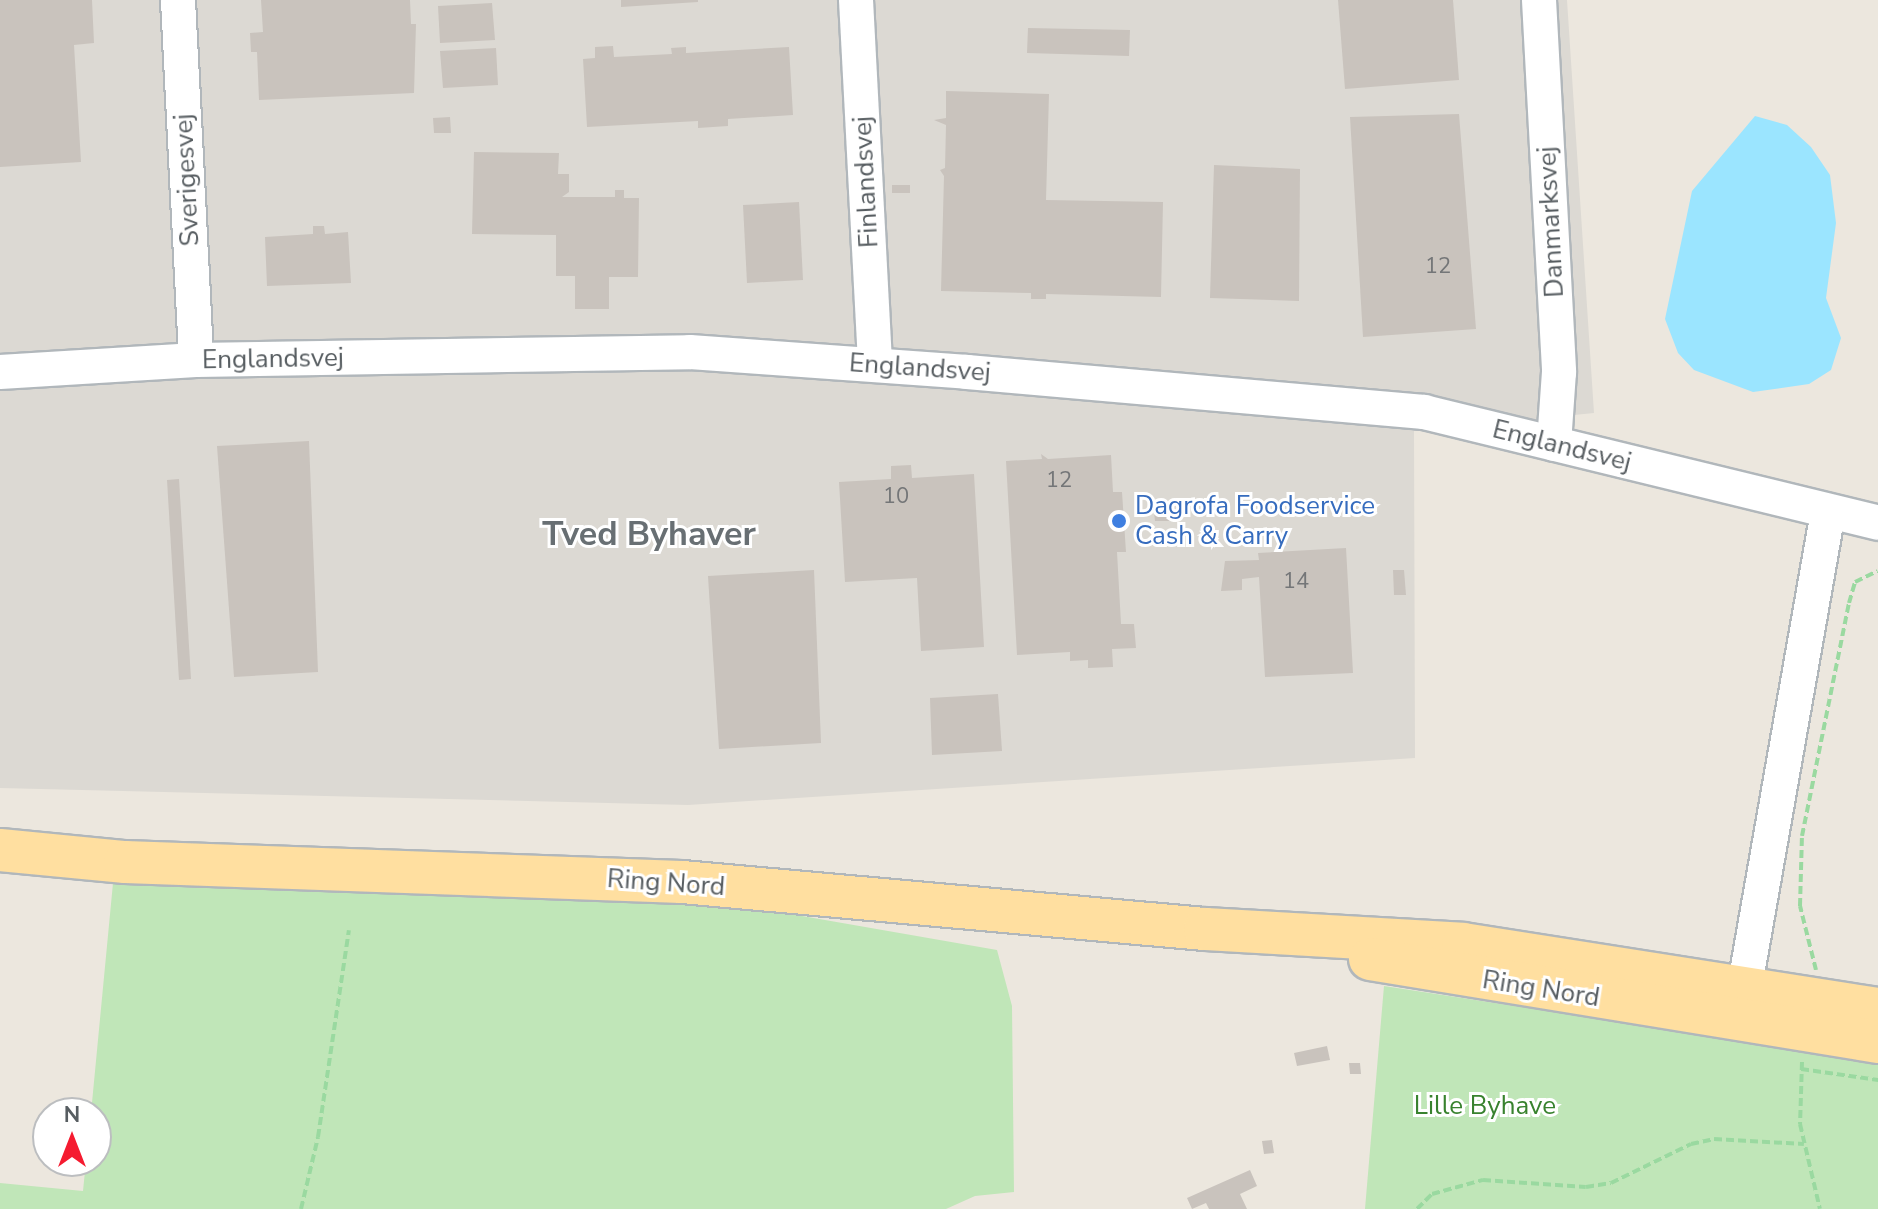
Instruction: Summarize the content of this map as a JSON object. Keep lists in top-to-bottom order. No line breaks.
{"streets":{"main road":["Ring Nord"],"street":["Sverigesvej","Finlandsvej","Danmarksvej","Englandsvej"]},"crossings":[["Sverigesvej","Englandsvej"],["Finlandsvej","Englandsvej"],["Danmarksvej","Englandsvej"]],"districts":["Tved Byhaver"],"parks":["Lille Byhave"],"places":["Dagrofa Foodservice Cash & Carry"],"house_numbers":["12","12","10","14"],"north":"top"}
